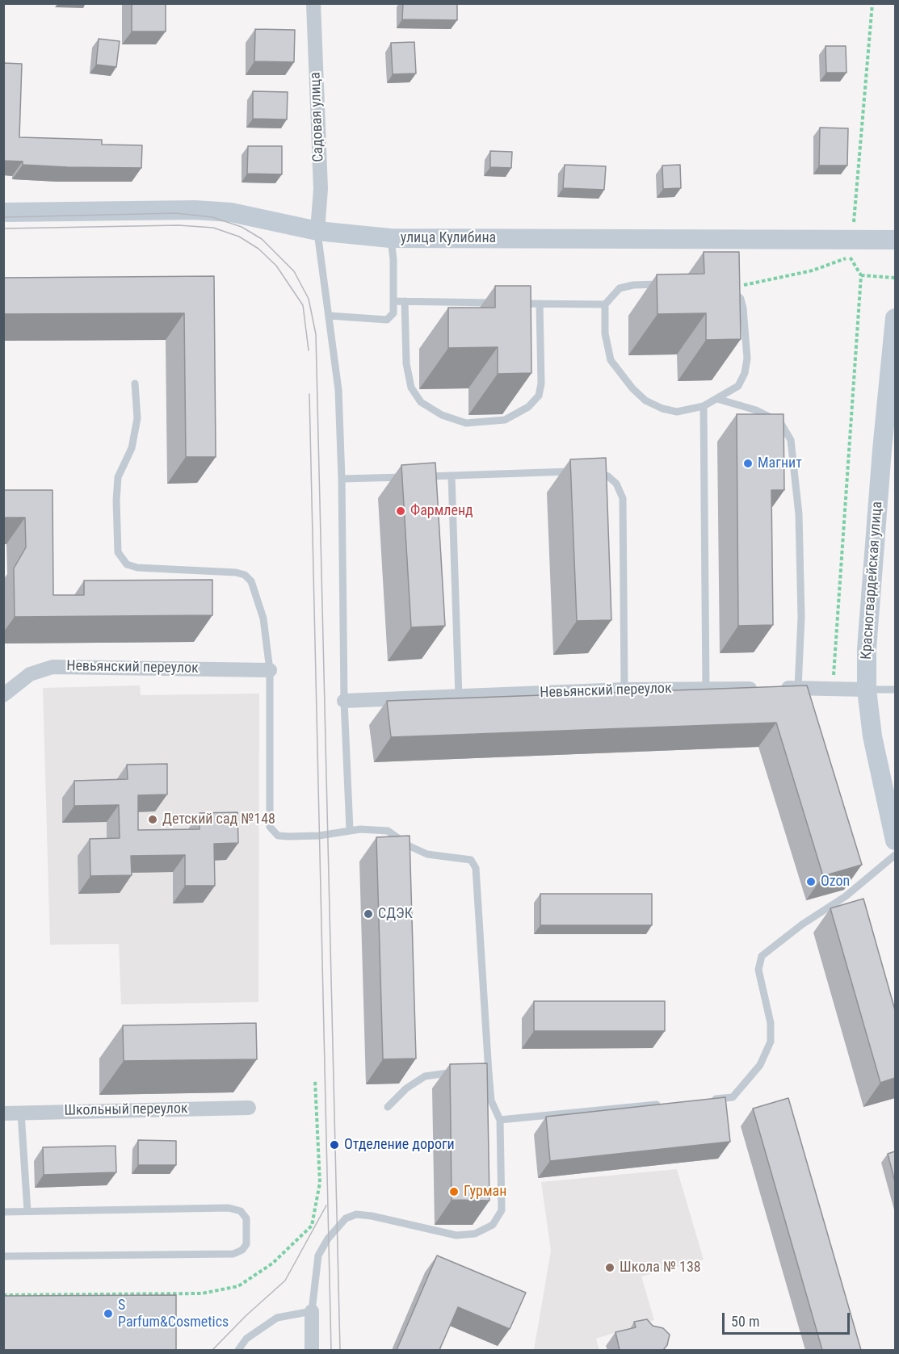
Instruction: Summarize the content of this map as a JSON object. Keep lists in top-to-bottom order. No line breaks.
{"streets":{"main road":["улица Кулибина","Красногвардейская улица"],"street":["Садовая улица","Невьянский переулок","Школьный переулок"]},"crossings":[["Садовая улица","улица Кулибина"],["Красногвардейская улица","Невьянский переулок"]],"places":["Магнит","Фармленд","Детский сад №148","Ozon","СДЭК","Отделение дороги","Гурман","Школа № 138","S Parfum&Cosmetics"],"scale_bar":"50 m"}
